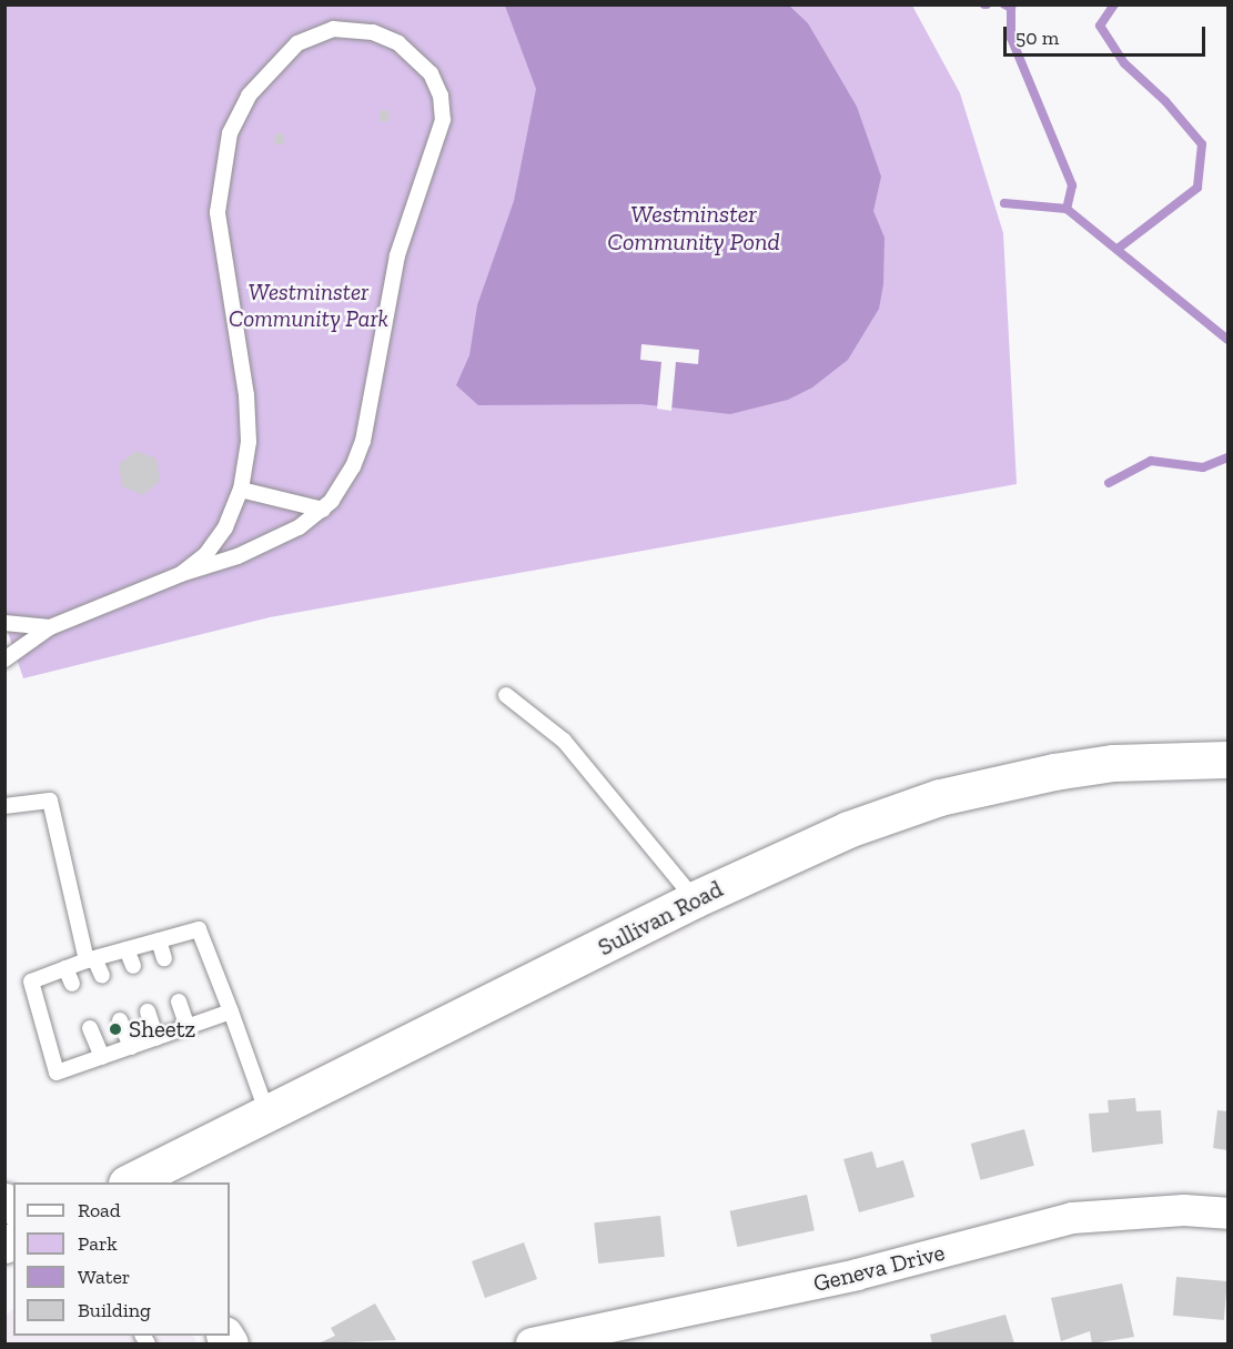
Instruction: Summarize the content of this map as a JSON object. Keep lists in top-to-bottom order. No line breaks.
{"streets":{"main road":["Sullivan Road"],"street":["Geneva Drive"]},"water":["Westminster Community Pond"],"parks":["Westminster Community Park"],"places":["Sheetz"],"legend":["Road","Park","Water","Building"],"scale_bar":"50 m"}
